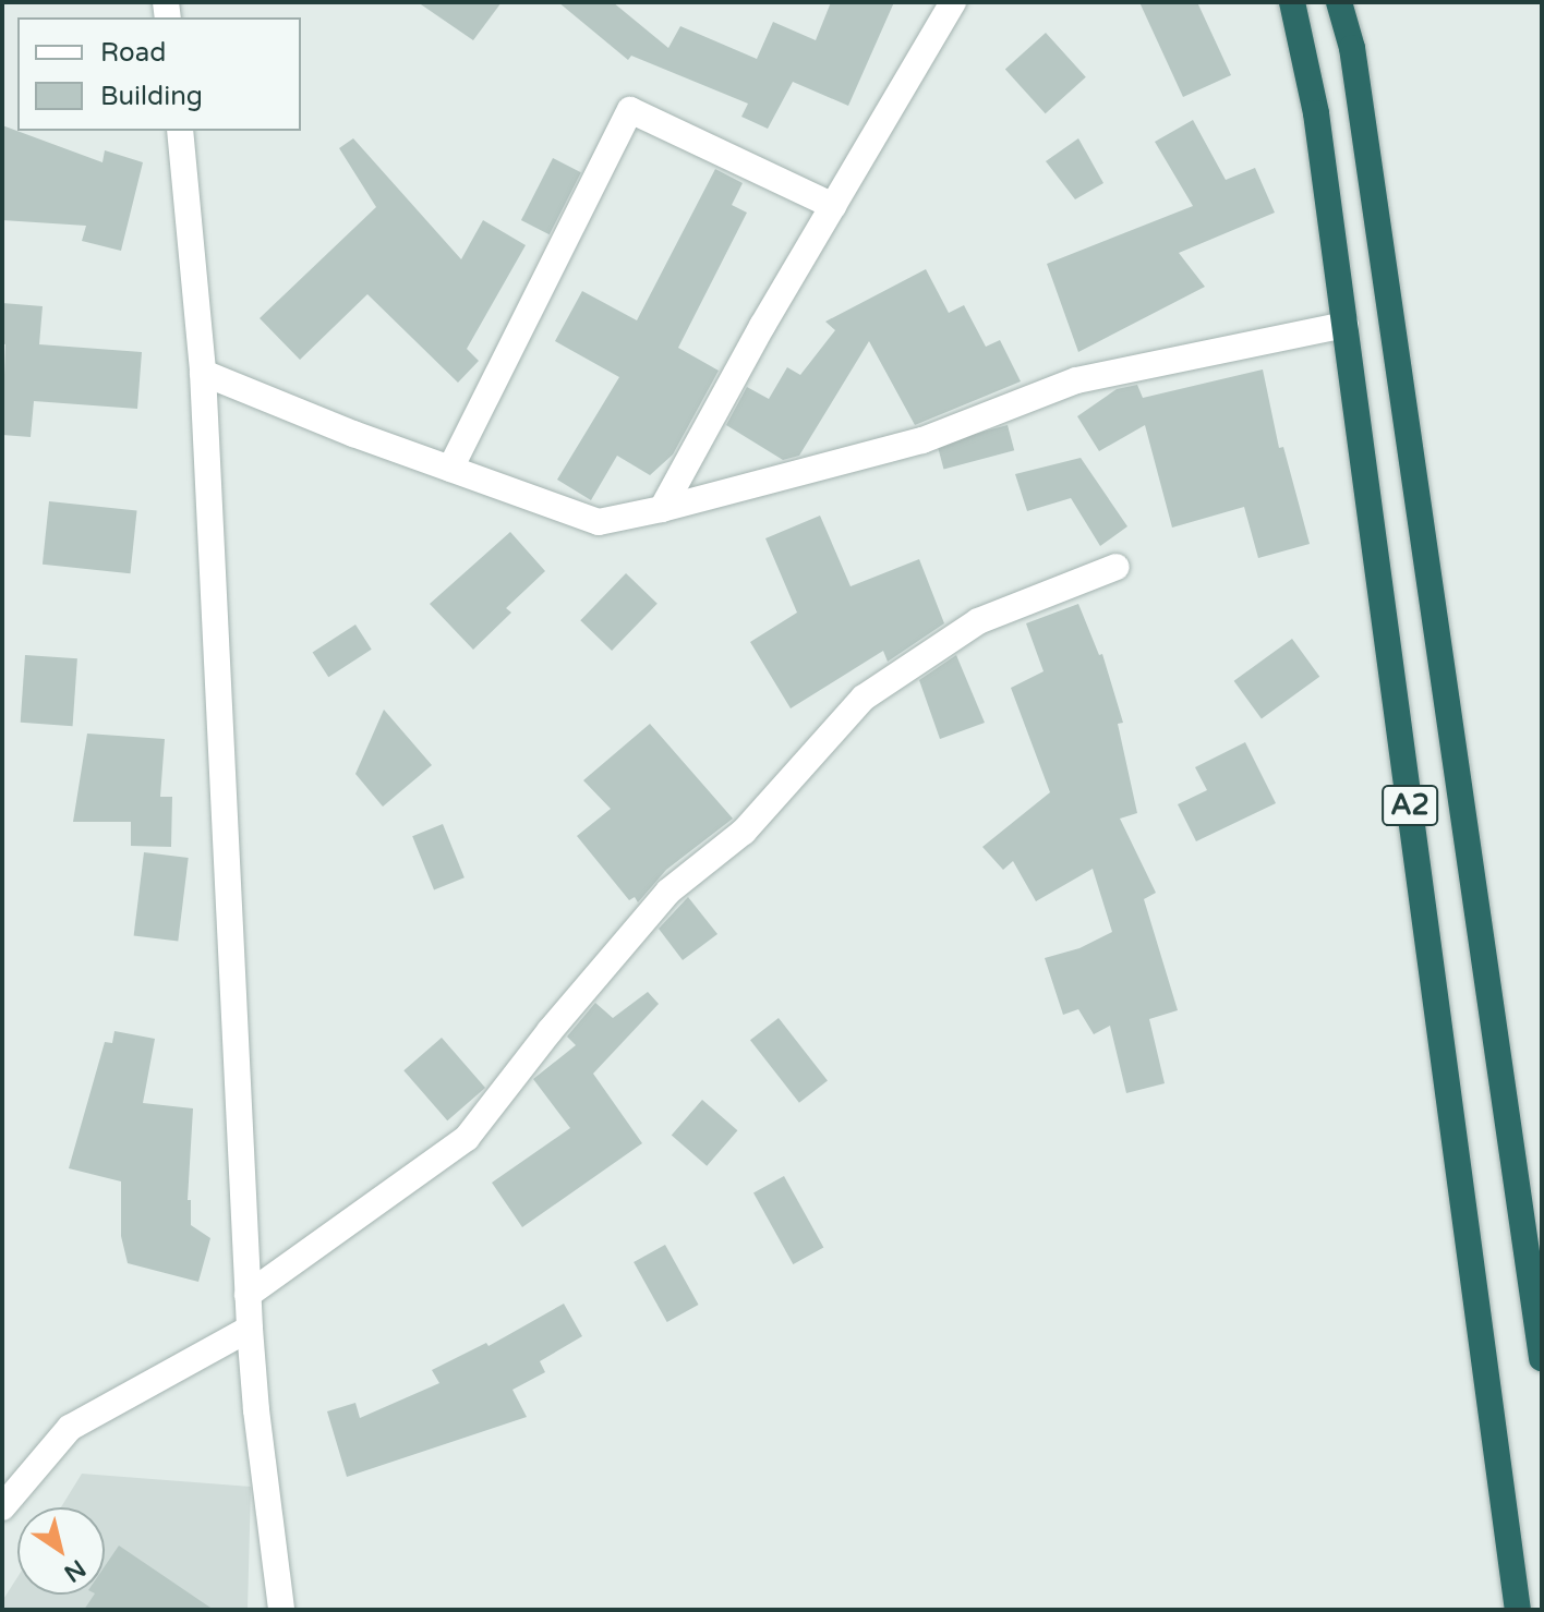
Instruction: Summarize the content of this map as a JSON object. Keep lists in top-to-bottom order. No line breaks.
{"streets":{"highway":["A2"]},"legend":["Road","Building"],"north":"bottom right"}
